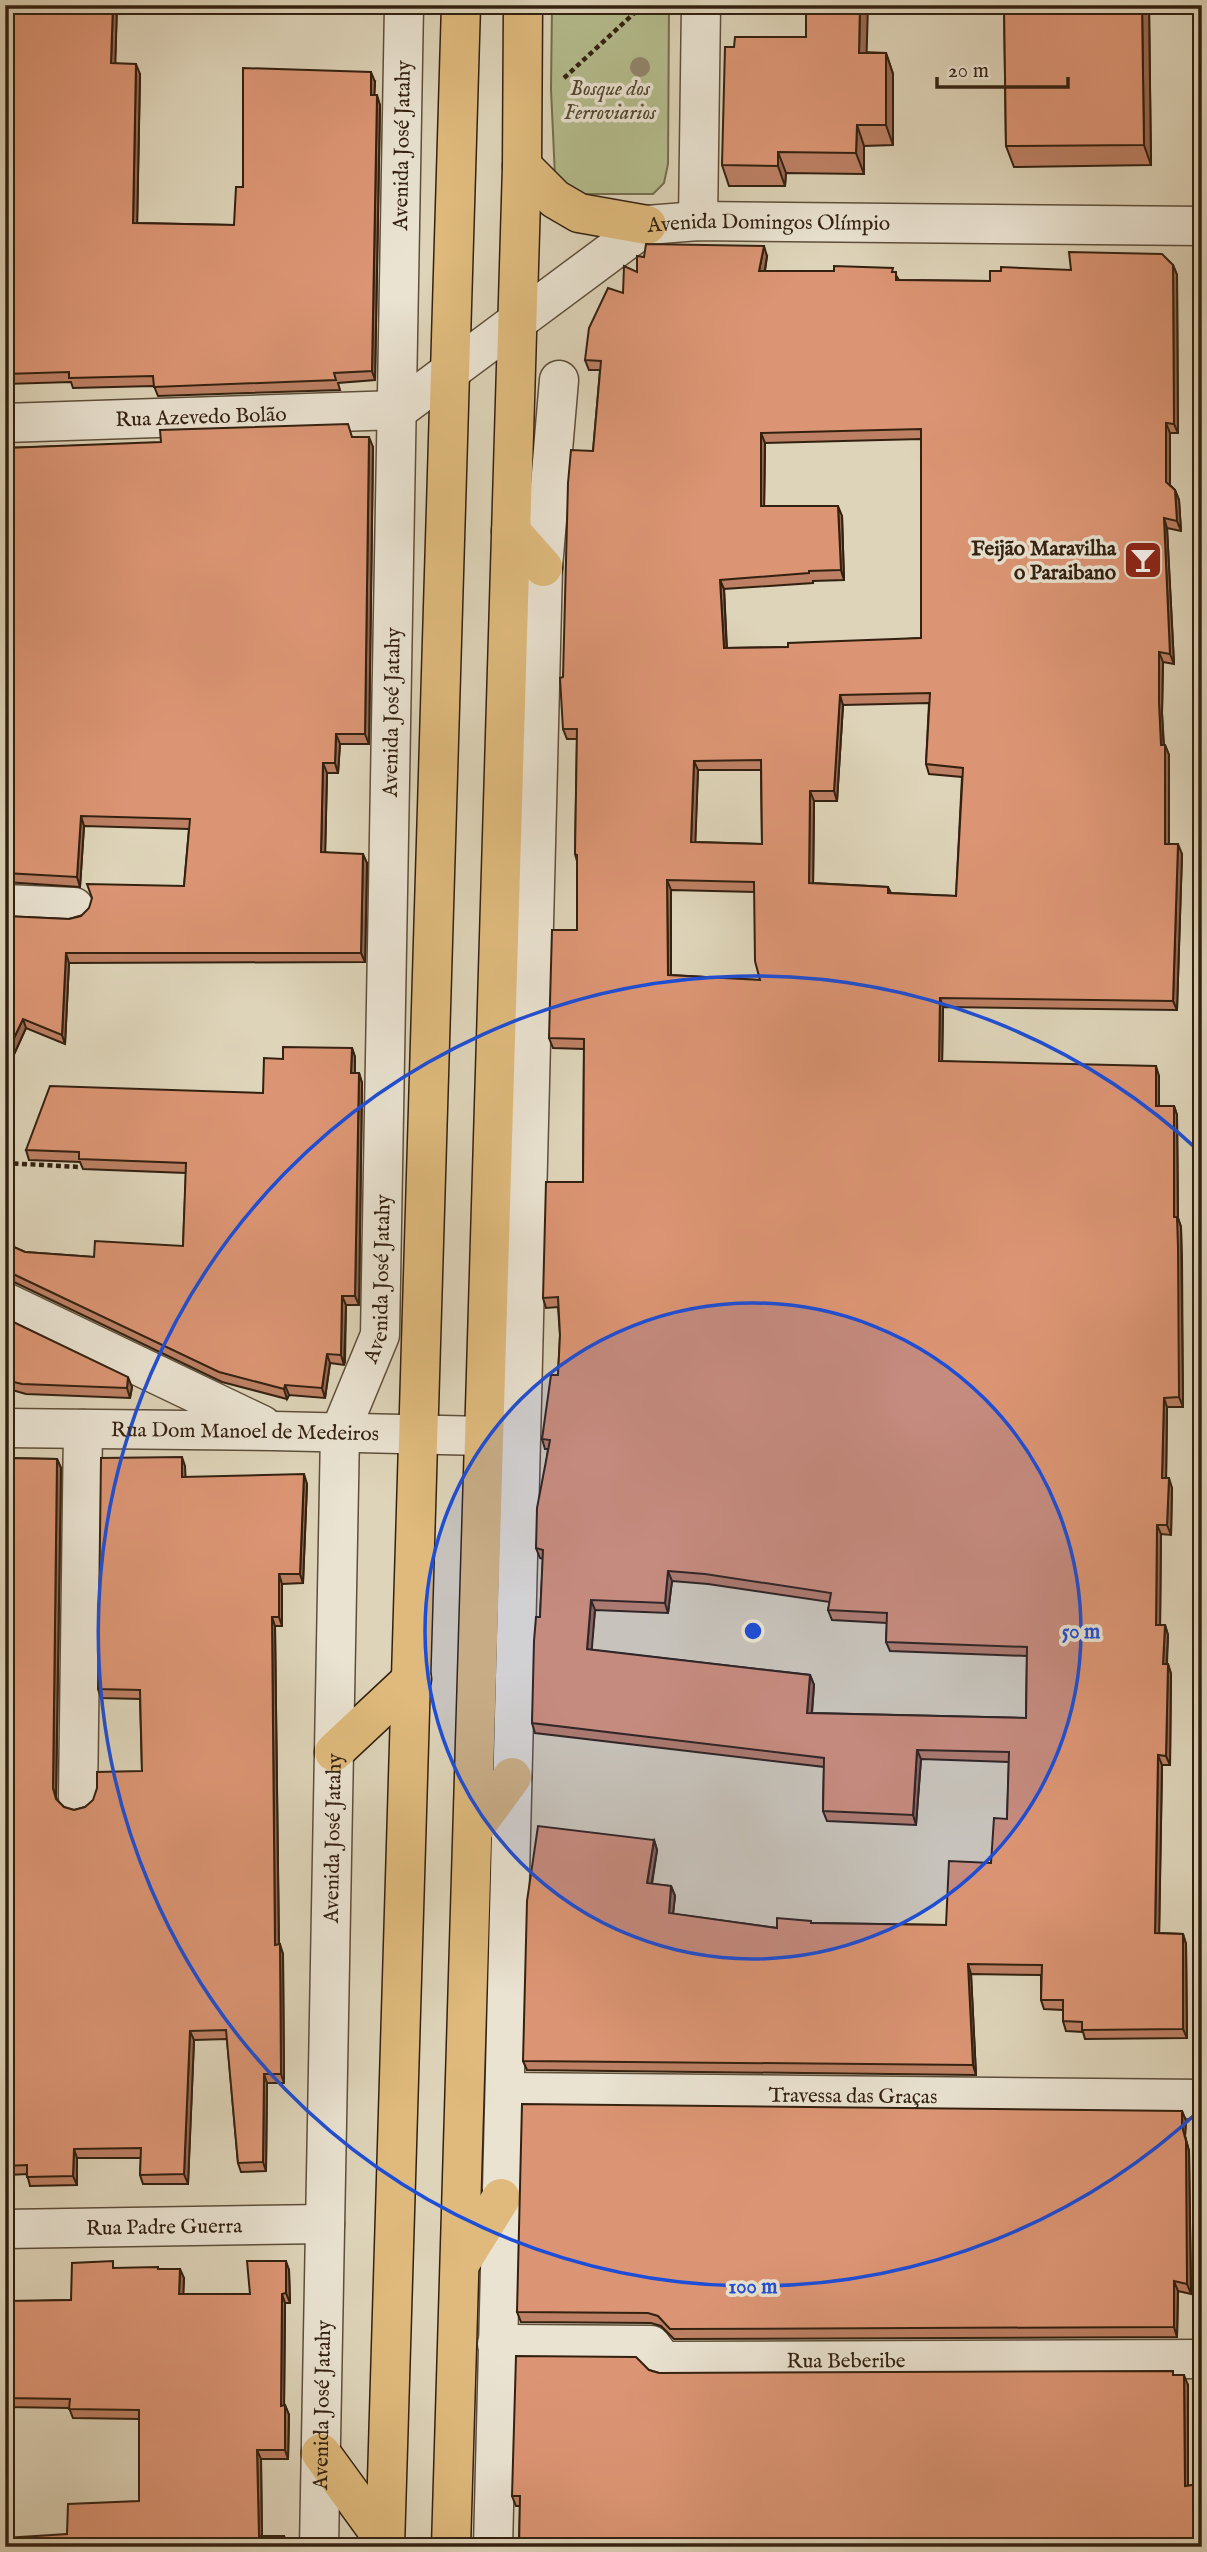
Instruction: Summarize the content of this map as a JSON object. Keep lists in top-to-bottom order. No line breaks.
{"streets":{"main road":["Avenida José Jatahy"],"street":["Avenida Domingos Olímpio","Rua Azevedo Bolão","Rua Dom Manoel de Medeiros","Travessa das Graças","Rua Padre Guerra","Rua Beberibe"]},"crossings":[["Avenida José Jatahy","Avenida Domingos Olímpio"],["Avenida José Jatahy","Rua Azevedo Bolão"],["Avenida José Jatahy","Rua Dom Manoel de Medeiros"],["Avenida José Jatahy","Rua Padre Guerra"],["Avenida Domingos Olímpio","Rua Azevedo Bolão"]],"parks":["Bosque dos Ferroviarios"],"places":{"bar":["Feijão Maravilha o Paraibano"]},"scale_bar":"20 m","rings":["50 m","100 m"]}
